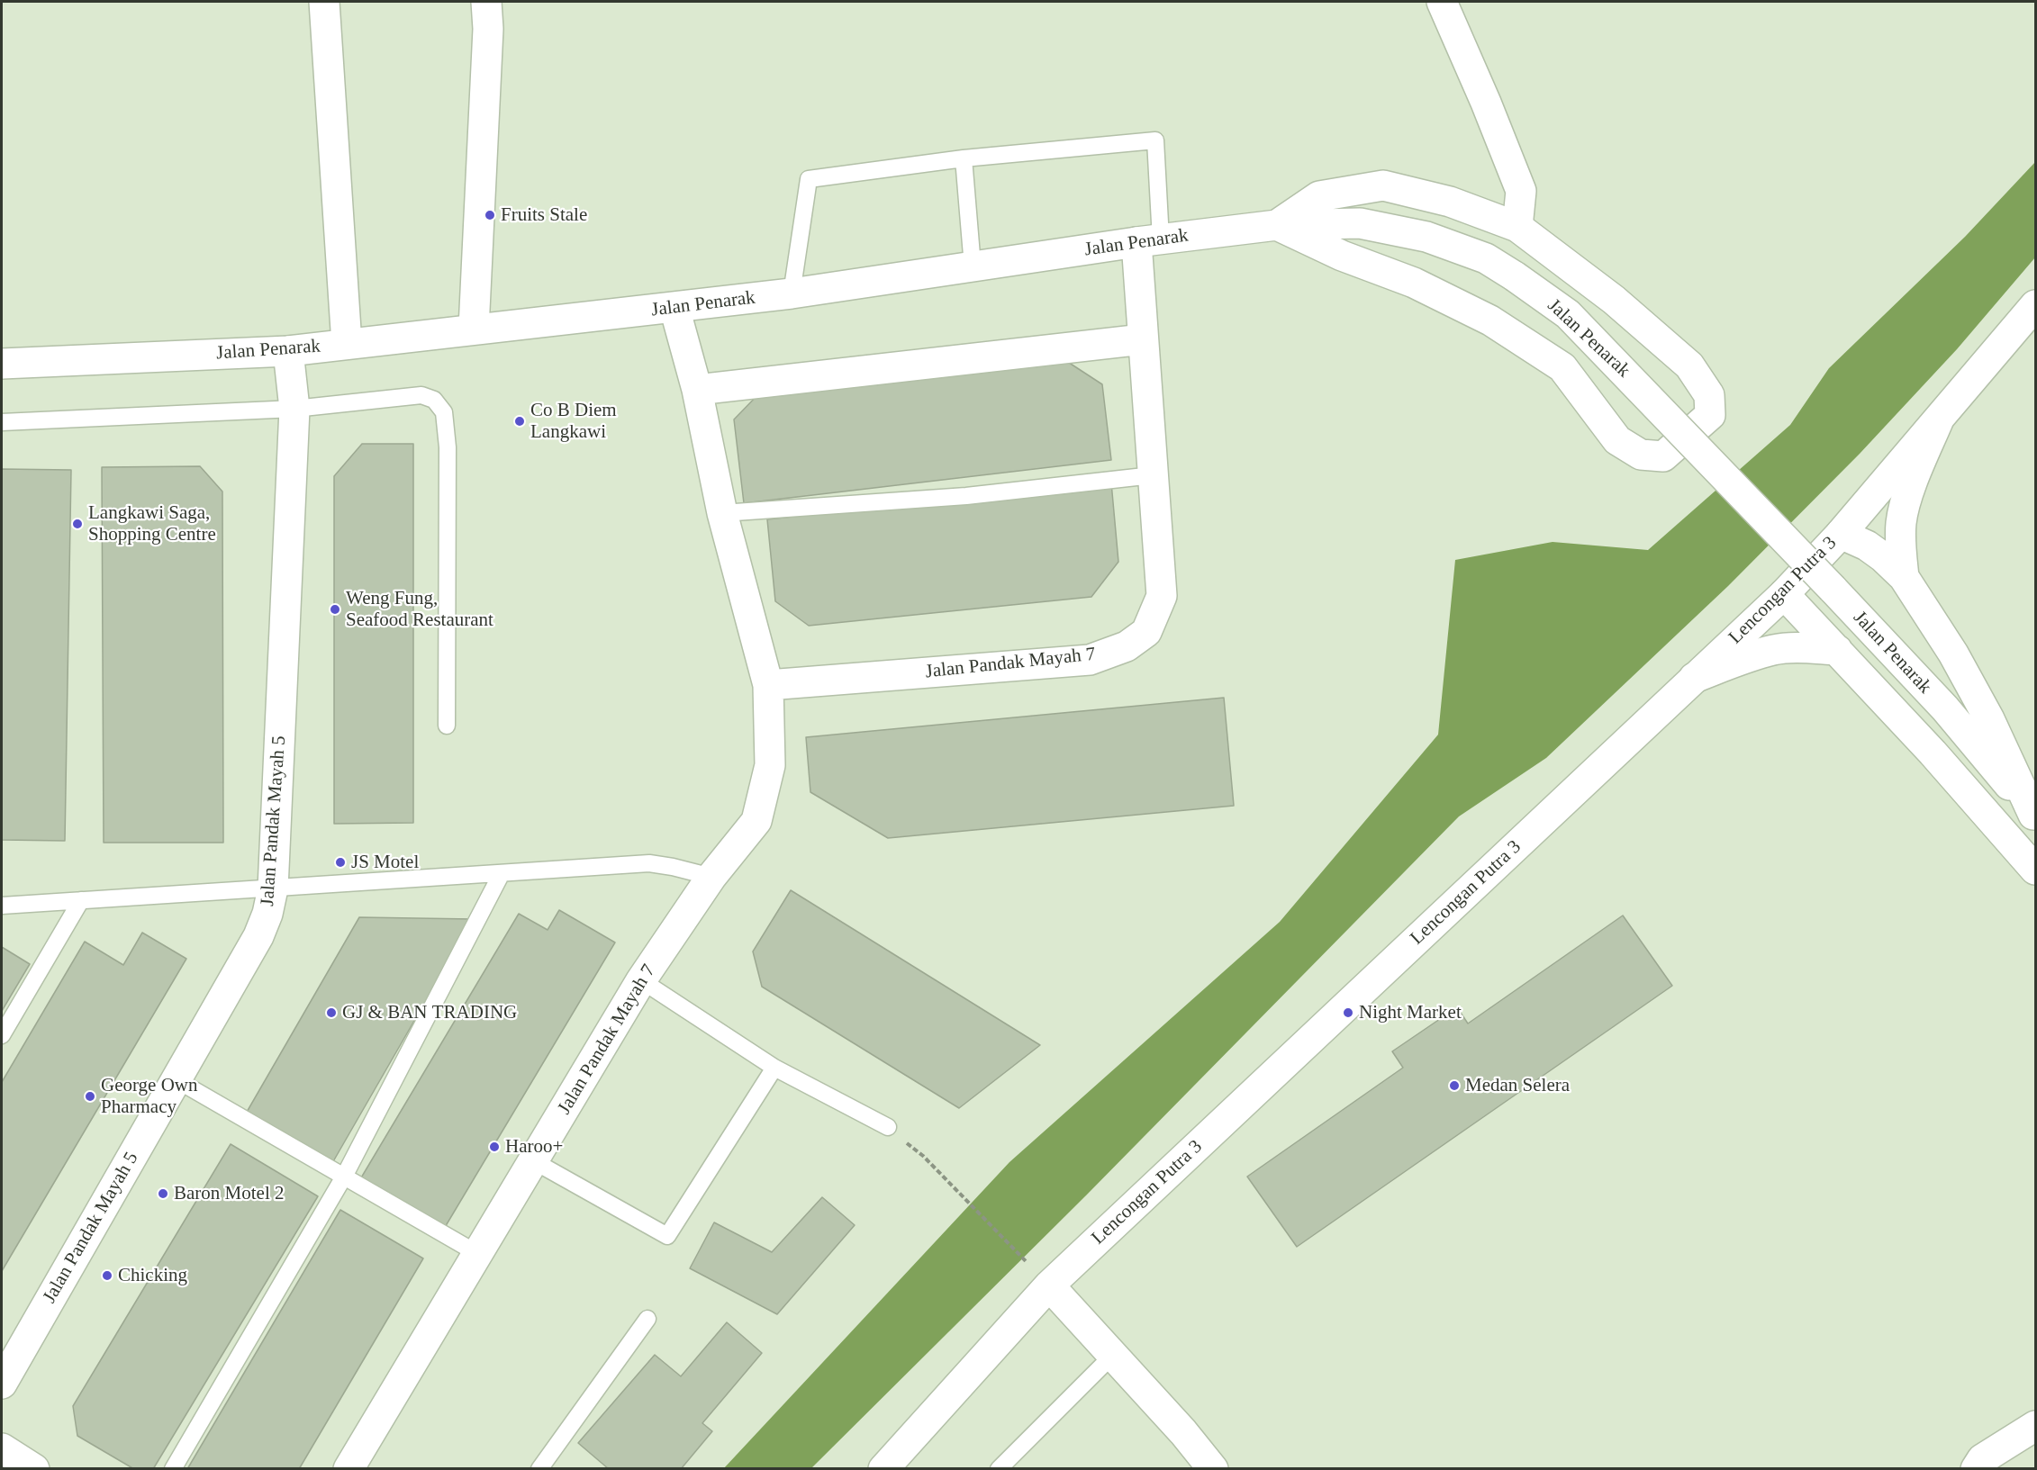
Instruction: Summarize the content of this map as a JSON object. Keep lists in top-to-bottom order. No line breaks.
{"streets":{"street":["Jalan Penarak","Lencongan Putra 3","Jalan Pandak Mayah 7","Jalan Pandak Mayah 5"]},"crossings":[["Jalan Penarak","Jalan Pandak Mayah 7"],["Jalan Penarak","Jalan Pandak Mayah 5"]],"places":["Fruits Stale","Co B Diem Langkawi","Langkawi Saga, Shopping Centre","Weng Fung, Seafood Restaurant","JS Motel","GJ & BAN TRADING","Night Market","Medan Selera","George Own Pharmacy","Haroo+","Baron Motel 2","Chicking"]}
